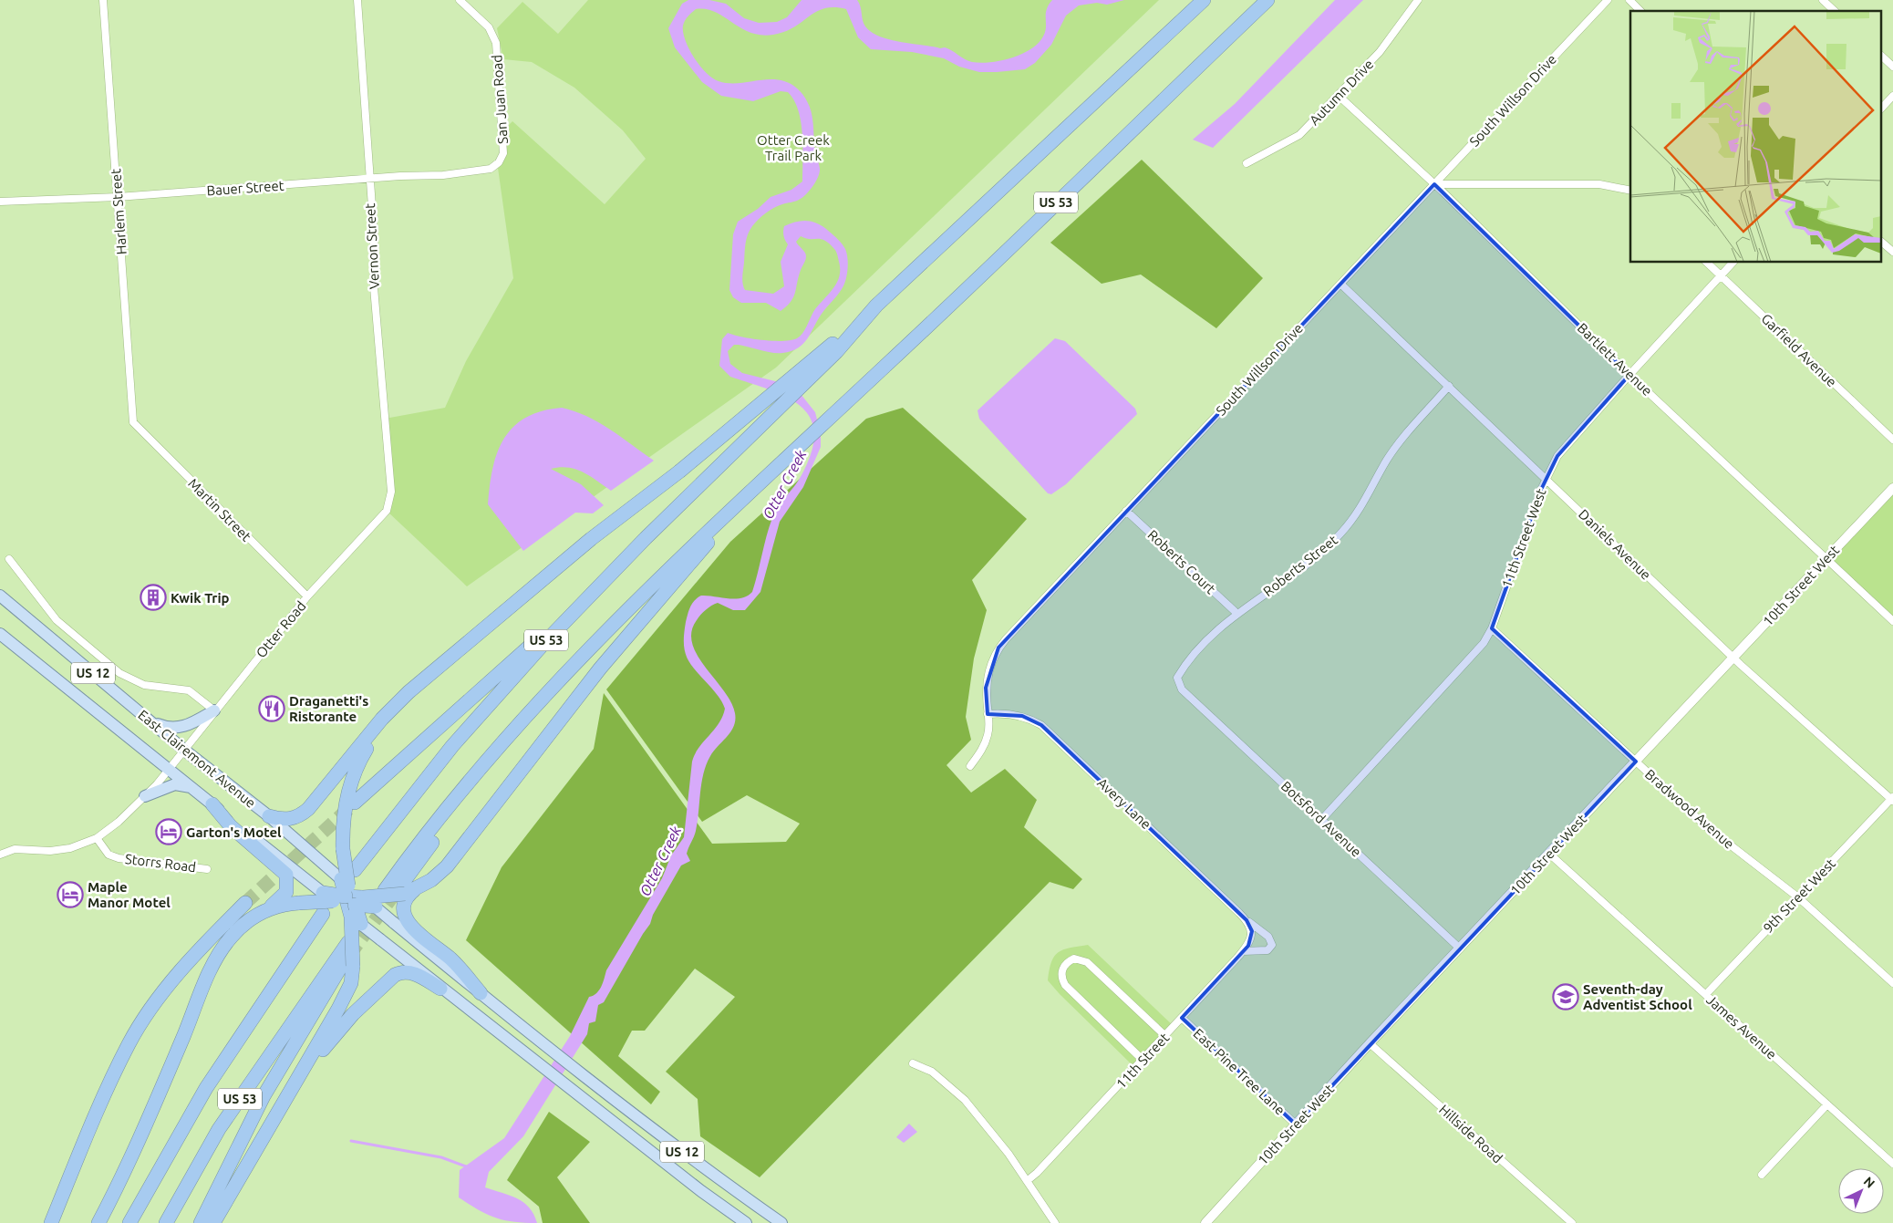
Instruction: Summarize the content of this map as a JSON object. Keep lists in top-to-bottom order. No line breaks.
{"streets":{"highway":["US 53"],"main road":["US 12","East Clairemont Avenue"],"street":["Autumn Drive","San Juan Road","South Willson Drive","Bauer Street","Harlem Street","Vernon Street","Garfield Avenue","Bartlett Avenue","Martin Street","11th Street West","Daniels Avenue","Roberts Court","Roberts Street","10th Street West","Otter Road","Avery Lane","Bradwood Avenue","Botsford Avenue","Storrs Road","9th Street West","James Avenue","11th Street","East Pine Tree Lane","Hillside Road"]},"crossings":[["Autumn Drive","Bartlett Avenue"],["San Juan Road","Bauer Street"],["South Willson Drive","Bartlett Avenue"],["South Willson Drive","Daniels Avenue"],["South Willson Drive","Roberts Court"],["South Willson Drive","Avery Lane"],["Bauer Street","Harlem Street"],["Bauer Street","Vernon Street"],["Harlem Street","Martin Street"],["Vernon Street","Otter Road"],["Garfield Avenue","11th Street West"],["Bartlett Avenue","11th Street West"],["Bartlett Avenue","10th Street West"],["Martin Street","Otter Road"],["11th Street West","Daniels Avenue"],["11th Street West","Bradwood Avenue"],["11th Street West","Botsford Avenue"],["Daniels Avenue","Roberts Street"],["Daniels Avenue","10th Street West"],["Daniels Avenue","9th Street West"],["Roberts Court","Roberts Street"],["Roberts Street","Botsford Avenue"],["10th Street West","Bradwood Avenue"],["10th Street West","Botsford Avenue"],["10th Street West","James Avenue"],["10th Street West","East Pine Tree Lane"],["10th Street West","Hillside Road"],["Otter Road","East Clairemont Avenue"],["US 12","East Clairemont Avenue"],["Avery Lane","11th Street"],["Bradwood Avenue","9th Street West"],["9th Street West","James Avenue"],["11th Street","East Pine Tree Lane"]],"water":["Otter Creek"],"parks":["Otter Creek Trail Park"],"places":{"building":["Kwik Trip"],"restaurant":["Draganetti's Ristorante"],"hotel":["Garton's Motel","Maple Manor Motel"],"school or university":["Seventh-day Adventist School"]},"north":"top right"}
